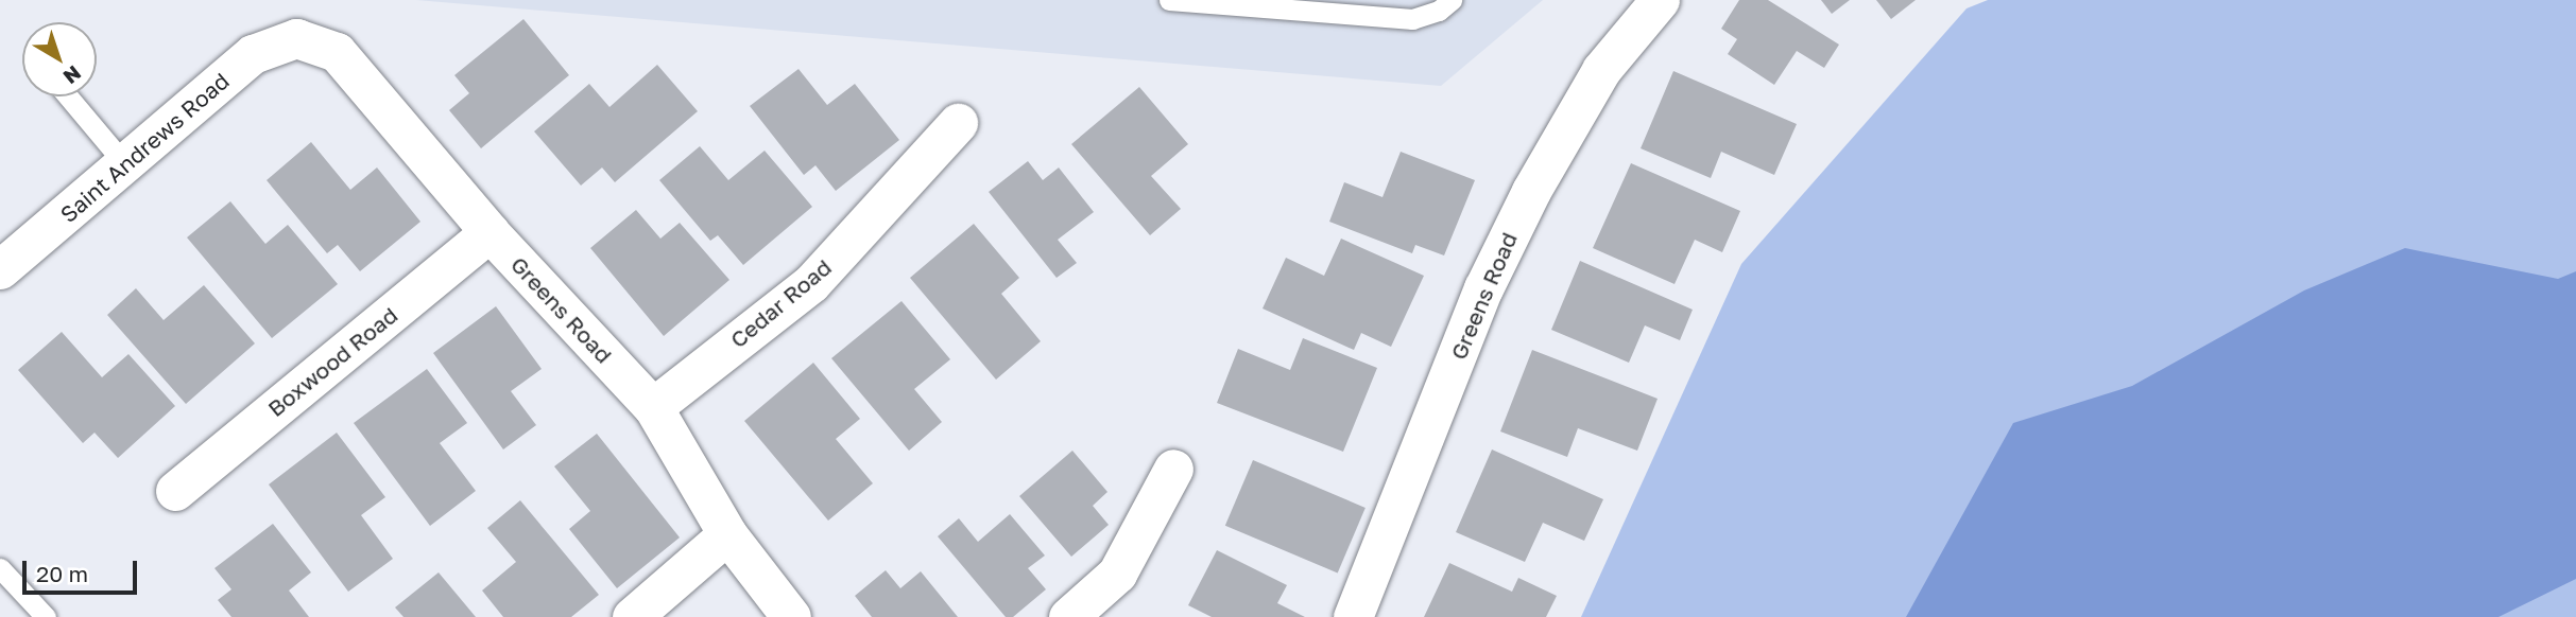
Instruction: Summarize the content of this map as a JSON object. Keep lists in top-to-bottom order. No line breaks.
{"streets":{"street":["Saint Andrews Road","Greens Road","Cedar Road","Boxwood Road"]},"crossings":[["Saint Andrews Road","Greens Road"],["Greens Road","Cedar Road"],["Greens Road","Boxwood Road"]],"scale_bar":"20 m","north":"bottom right"}
